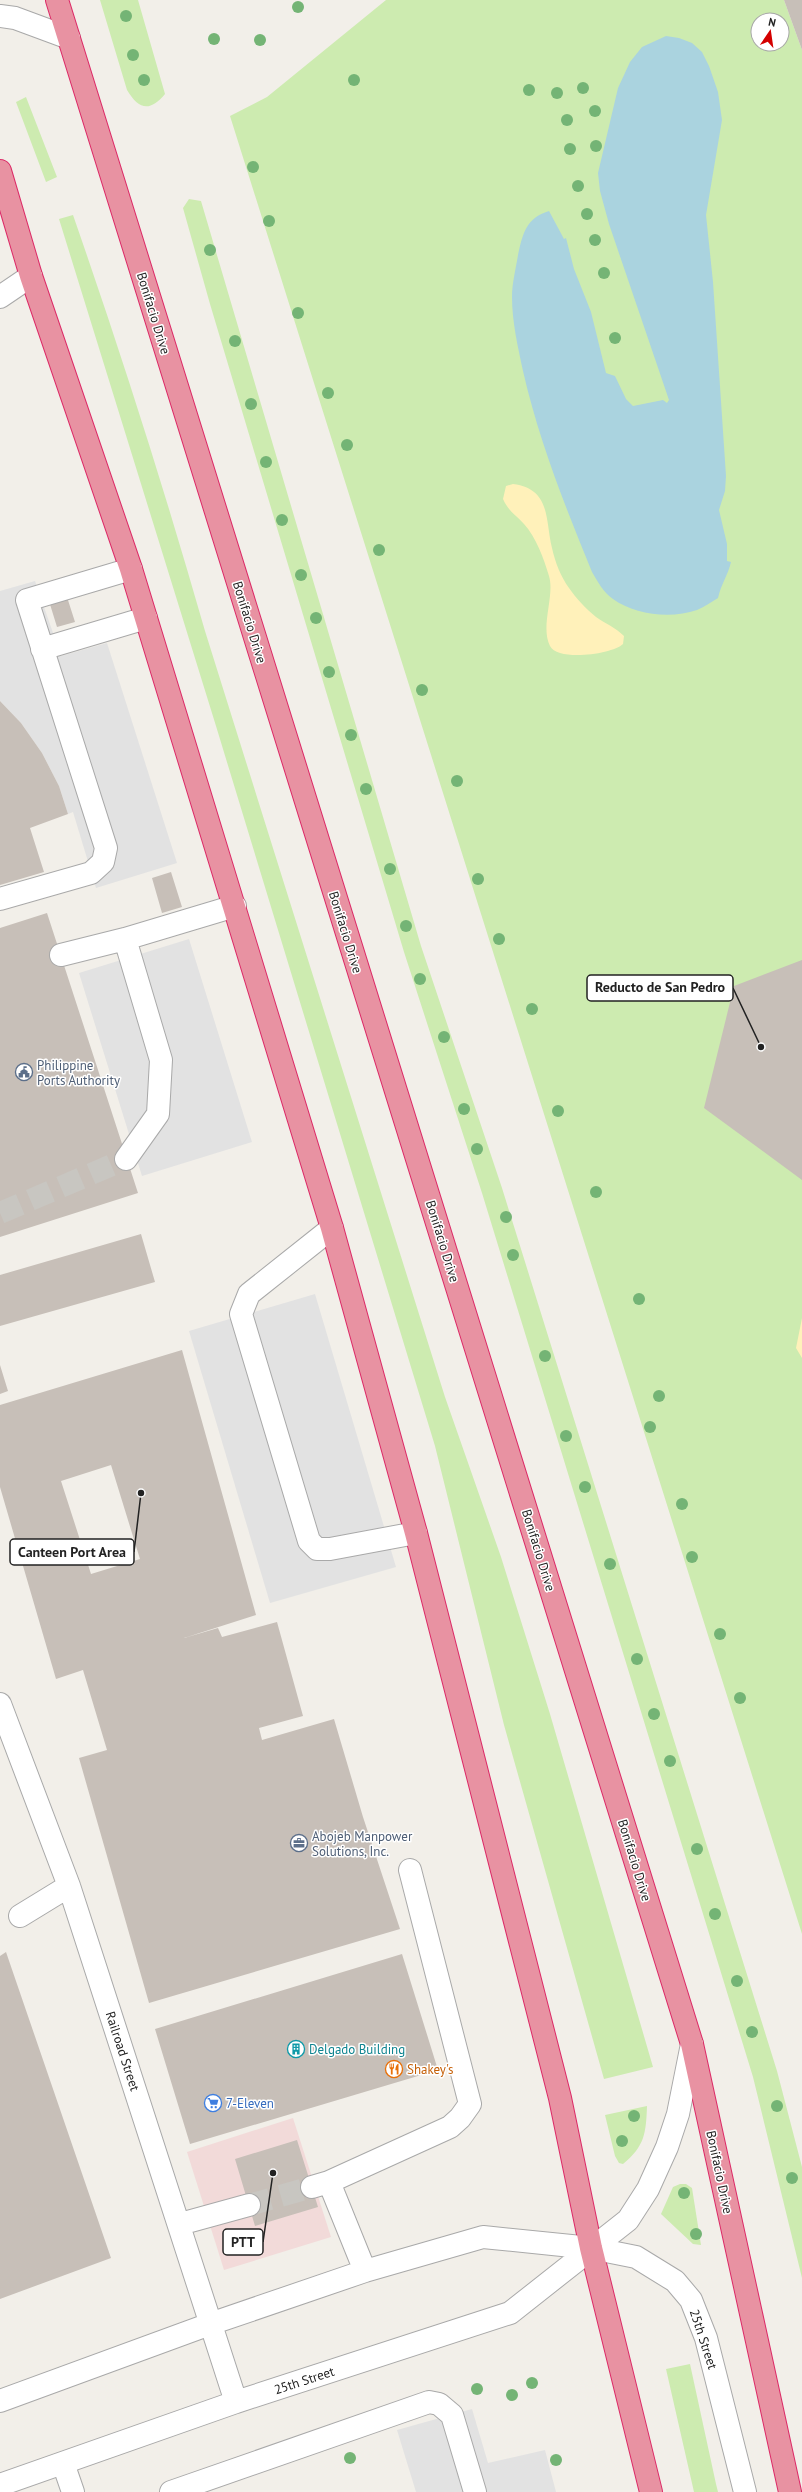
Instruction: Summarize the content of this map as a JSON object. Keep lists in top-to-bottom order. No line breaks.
{"streets":{"highway":["Bonifacio Drive"],"street":["Railroad Street","25th Street"]},"crossings":[["Bonifacio Drive","25th Street"],["Railroad Street","25th Street"]],"places":{"other":["Reducto de San Pedro","Canteen Port Area","PTT"],"public building":["Philippine Ports Authority"],"office":["Abojeb Manpower Solutions, Inc."],"building":["Delgado Building"],"restaurant":["Shakey's"],"supermarket":["7-Eleven"]},"north":"top"}
